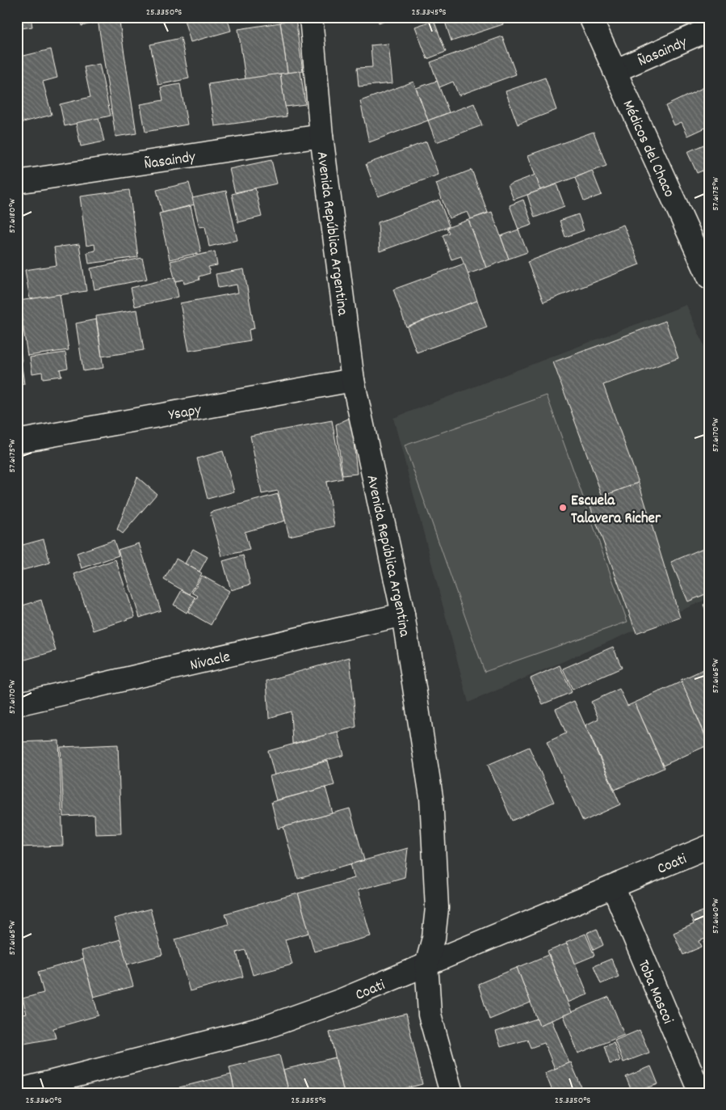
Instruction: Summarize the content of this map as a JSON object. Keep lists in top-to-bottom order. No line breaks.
{"streets":{"street":["Ñasaindy","Médicos del Chaco","Avenida República Argentina","Ysapy","Nivacle","Coati","Toba Mascoi"]},"crossings":[["Ñasaindy","Médicos del Chaco"],["Ñasaindy","Avenida República Argentina"],["Avenida República Argentina","Ysapy"],["Avenida República Argentina","Nivacle"],["Avenida República Argentina","Coati"],["Coati","Toba Mascoi"]],"places":["Escuela Talavera Richer"],"coordinates":["25.3350°S","25.3345°S","57.6175°W","57.6180°W","57.6170°W","57.6165°W","57.6160°W","25.3360°S","25.3355°S"]}
